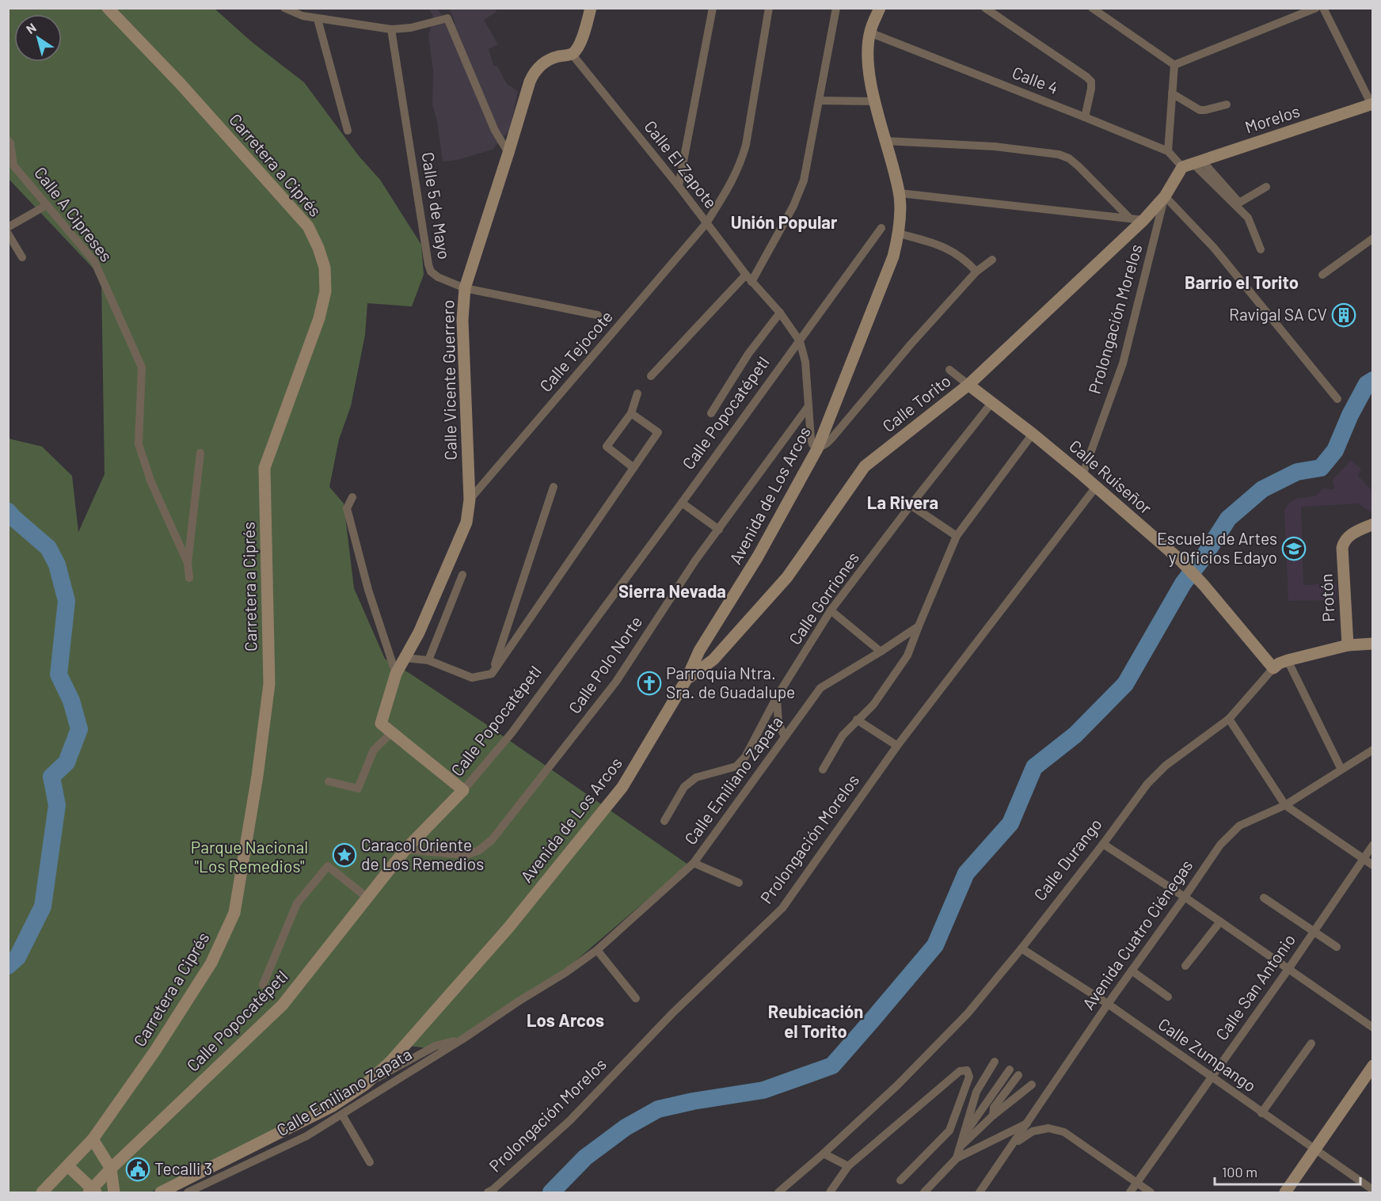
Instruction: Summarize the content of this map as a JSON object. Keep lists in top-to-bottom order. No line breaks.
{"streets":{"main road":["Morelos","Carretera a Ciprés","Calle Vicente Guerrero","Calle Torito","Calle Popocatépetl","Calle Ruiseñor","Avenida de Los Arcos","Protón","Calle Durango"],"street":["Calle 4","Calle El Zapote","Calle 5 de Mayo","Calle A Cipreses","Prolongación Morelos","Calle Tejocote","Calle Gorriones","Calle Polo Norte","Calle Emiliano Zapata","Avenida Cuatro Ciénegas","Calle San Antonio","Calle Zumpango"]},"crossings":[["Calle 4","Morelos"],["Calle 4","Calle Torito"],["Calle 4","Avenida de Los Arcos"],["Morelos","Calle Torito"],["Calle El Zapote","Calle Tejocote"],["Calle El Zapote","Calle Vicente Guerrero"],["Calle El Zapote","Calle Popocatépetl"],["Calle El Zapote","Avenida de Los Arcos"],["Calle El Zapote","Calle Polo Norte"],["Calle 5 de Mayo","Calle Vicente Guerrero"],["Prolongación Morelos","Calle Torito"],["Prolongación Morelos","Calle Ruiseñor"],["Calle Tejocote","Calle Vicente Guerrero"],["Calle Torito","Calle Ruiseñor"],["Calle Torito","Avenida de Los Arcos"],["Calle Popocatépetl","Calle Polo Norte"],["Calle Ruiseñor","Calle Gorriones"],["Calle Ruiseñor","Calle Durango"],["Avenida de Los Arcos","Calle Emiliano Zapata"],["Protón","Calle Durango"],["Calle Durango","Calle Zumpango"],["Avenida Cuatro Ciénegas","Calle Zumpango"],["Calle San Antonio","Calle Zumpango"]],"districts":["Unión Popular","Barrio el Torito","La Rivera","Sierra Nevada","Reubicación el Torito","Los Arcos"],"parks":["Parque Nacional \"Los Remedios\""],"places":{"building":["Ravigal SA CV"],"school or university":["Escuela de Artes y Oficios Edayo"],"church":["Parroquia Ntra. Sra. de Guadalupe"],"place":["Caracol Oriente de Los Remedios"],"public building":["Tecalli 3"]},"scale_bar":"100 m","north":"top left"}
